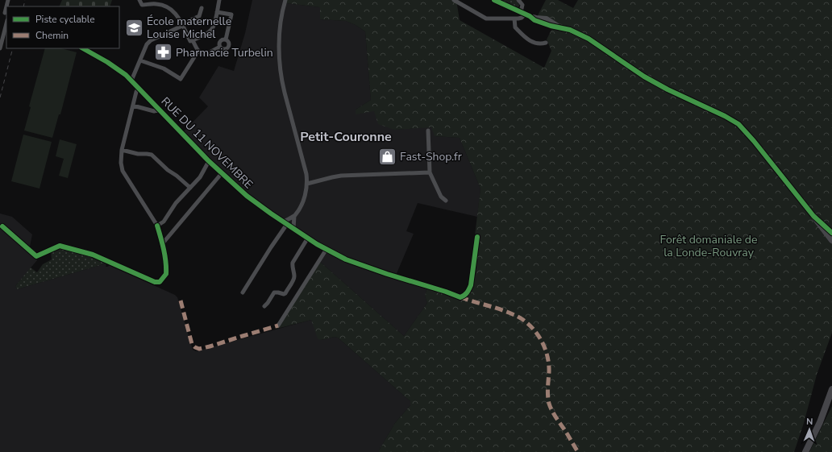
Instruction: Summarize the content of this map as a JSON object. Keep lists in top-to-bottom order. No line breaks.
{"streets":{"street":["RUE DU 11 NOVEMBRE"]},"districts":["Petit-Couronne"],"parks":["Forêt domaniale de la Londe-Rouvray"],"places":{"school or university":["École maternelle Louise Michel"],"pharmacy":["Pharmacie Turbelin"],"shop":["Fast-Shop.fr"]},"legend":["Piste cyclable","Chemin"],"north":"top"}
